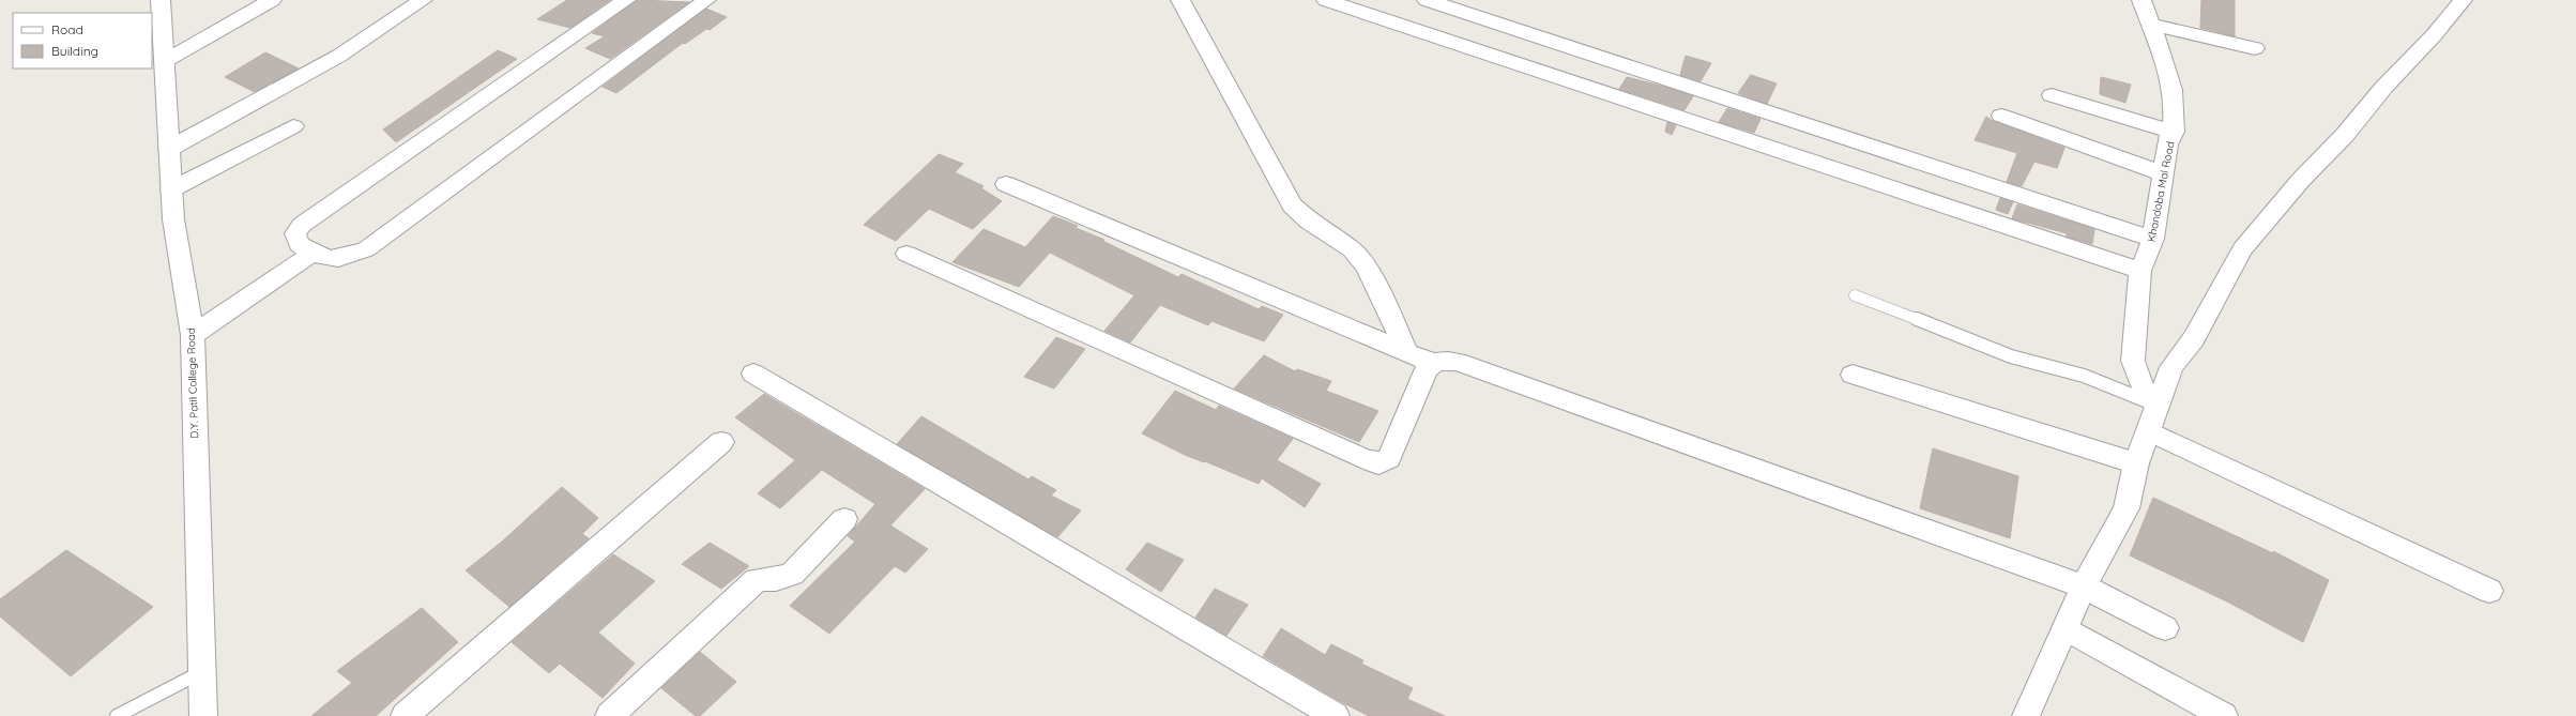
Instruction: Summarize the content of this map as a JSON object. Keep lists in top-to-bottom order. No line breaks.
{"streets":{"street":["Khandoba Mal Road","D.Y. Patil College Road"]},"legend":["Road","Building"]}
